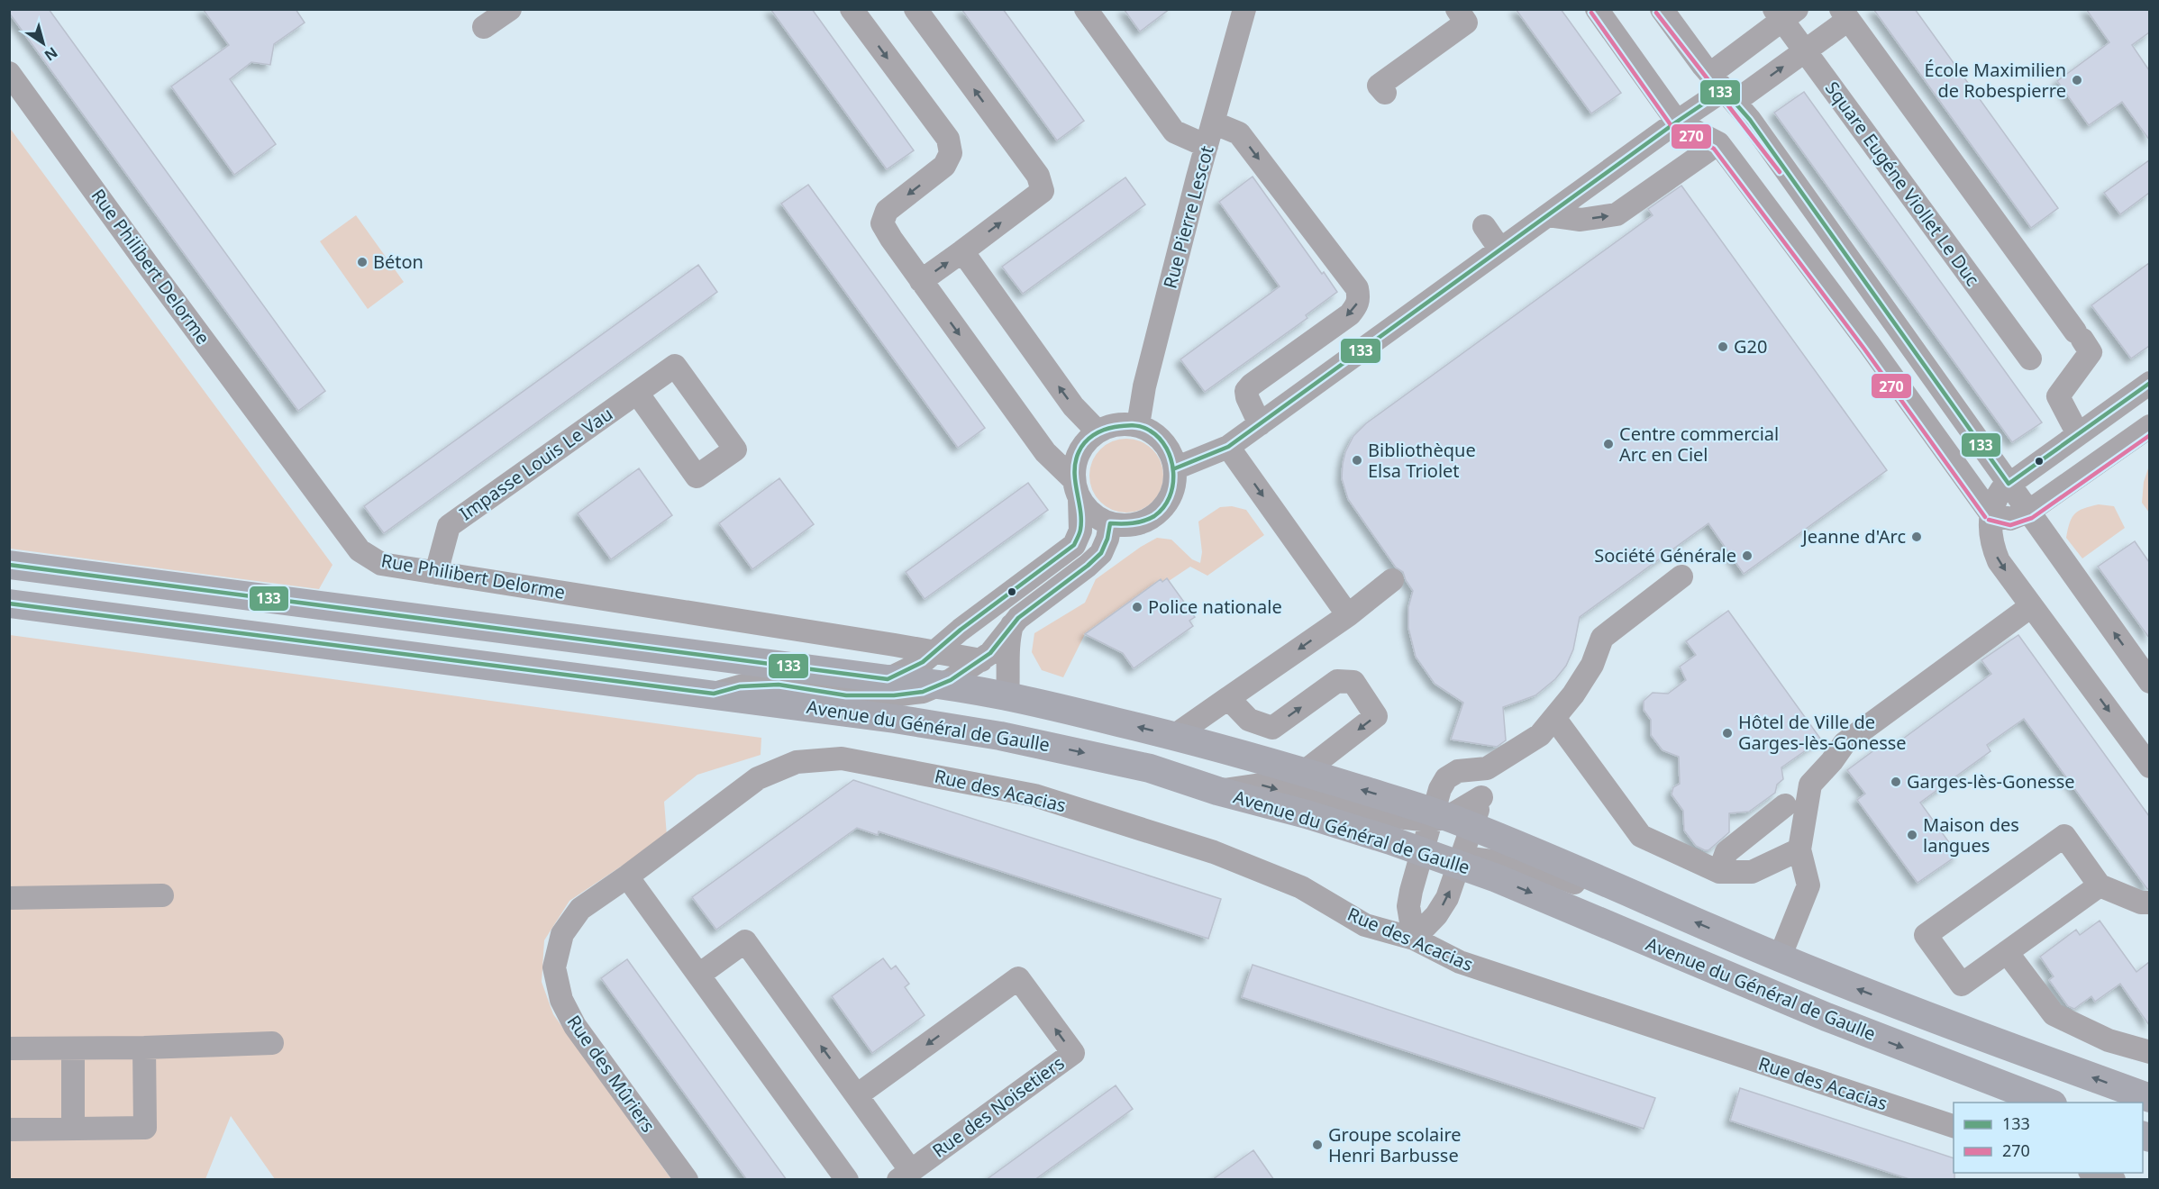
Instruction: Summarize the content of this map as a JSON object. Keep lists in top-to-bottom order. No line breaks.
{"streets":{"main road":["Avenue du Général de Gaulle"],"street":["Square Eugéne Viollet Le Duc","Rue Pierre Lescot","Rue Philibert Delorme","Impasse Louis Le Vau","Rue des Acacias","Rue des Mûriers","Rue des Noisetiers"]},"crossings":[["Rue Pierre Lescot","Avenue du Général de Gaulle"],["Rue Philibert Delorme","Impasse Louis Le Vau"],["Rue Philibert Delorme","Avenue du Général de Gaulle"],["Rue des Acacias","Rue des Mûriers"]],"places":["École Maximilien de Robespierre","Béton","G20","Centre commercial Arc en Ciel","Bibliothèque Elsa Triolet","Jeanne d'Arc","Société Générale","Police nationale","Hôtel de Ville de Garges-lès-Gonesse","Garges-lès-Gonesse","Maison des langues","Groupe scolaire Henri Barbusse"],"lines":["transit line 270","transit line 133"],"legend":["133","270"],"north":"bottom right"}
